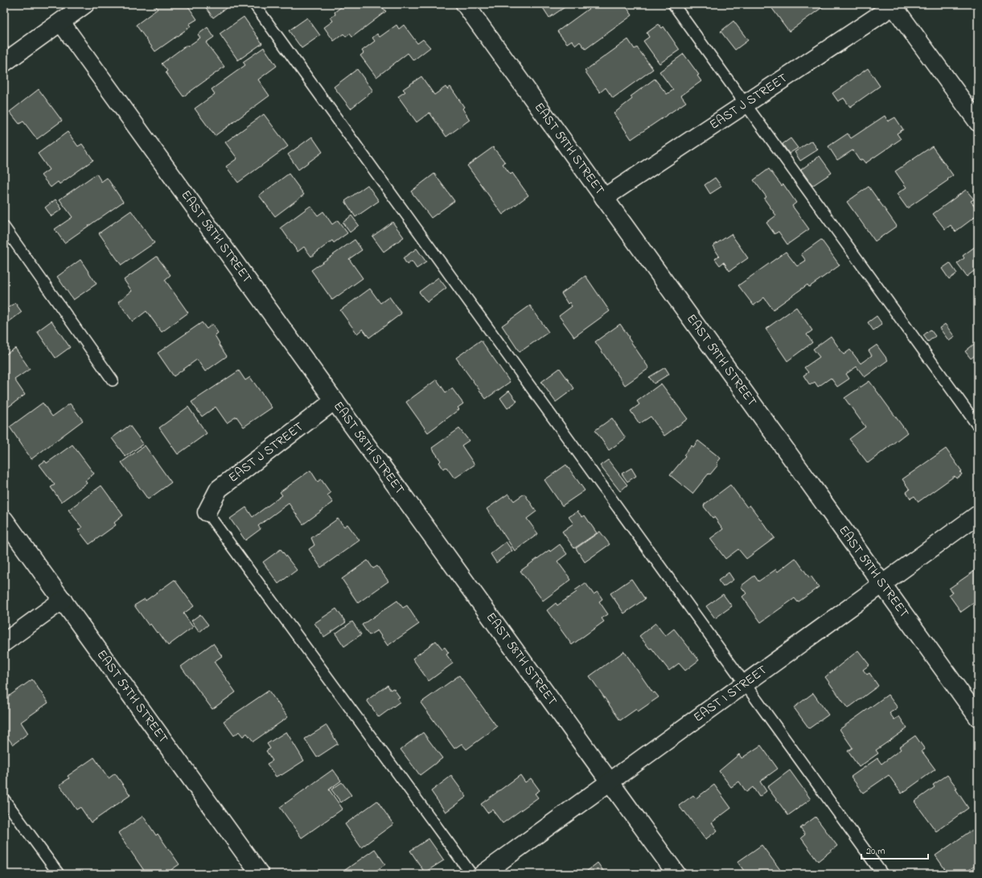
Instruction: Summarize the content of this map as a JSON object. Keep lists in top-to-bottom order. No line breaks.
{"streets":{"street":["EAST J STREET","EAST 59TH STREET","EAST 58TH STREET","EAST I STREET","EAST 57TH STREET"]},"crossings":[["EAST J STREET","EAST 59TH STREET"],["EAST J STREET","EAST 58TH STREET"],["EAST 59TH STREET","EAST I STREET"],["EAST 58TH STREET","EAST I STREET"]],"scale_bar":"20 m"}
